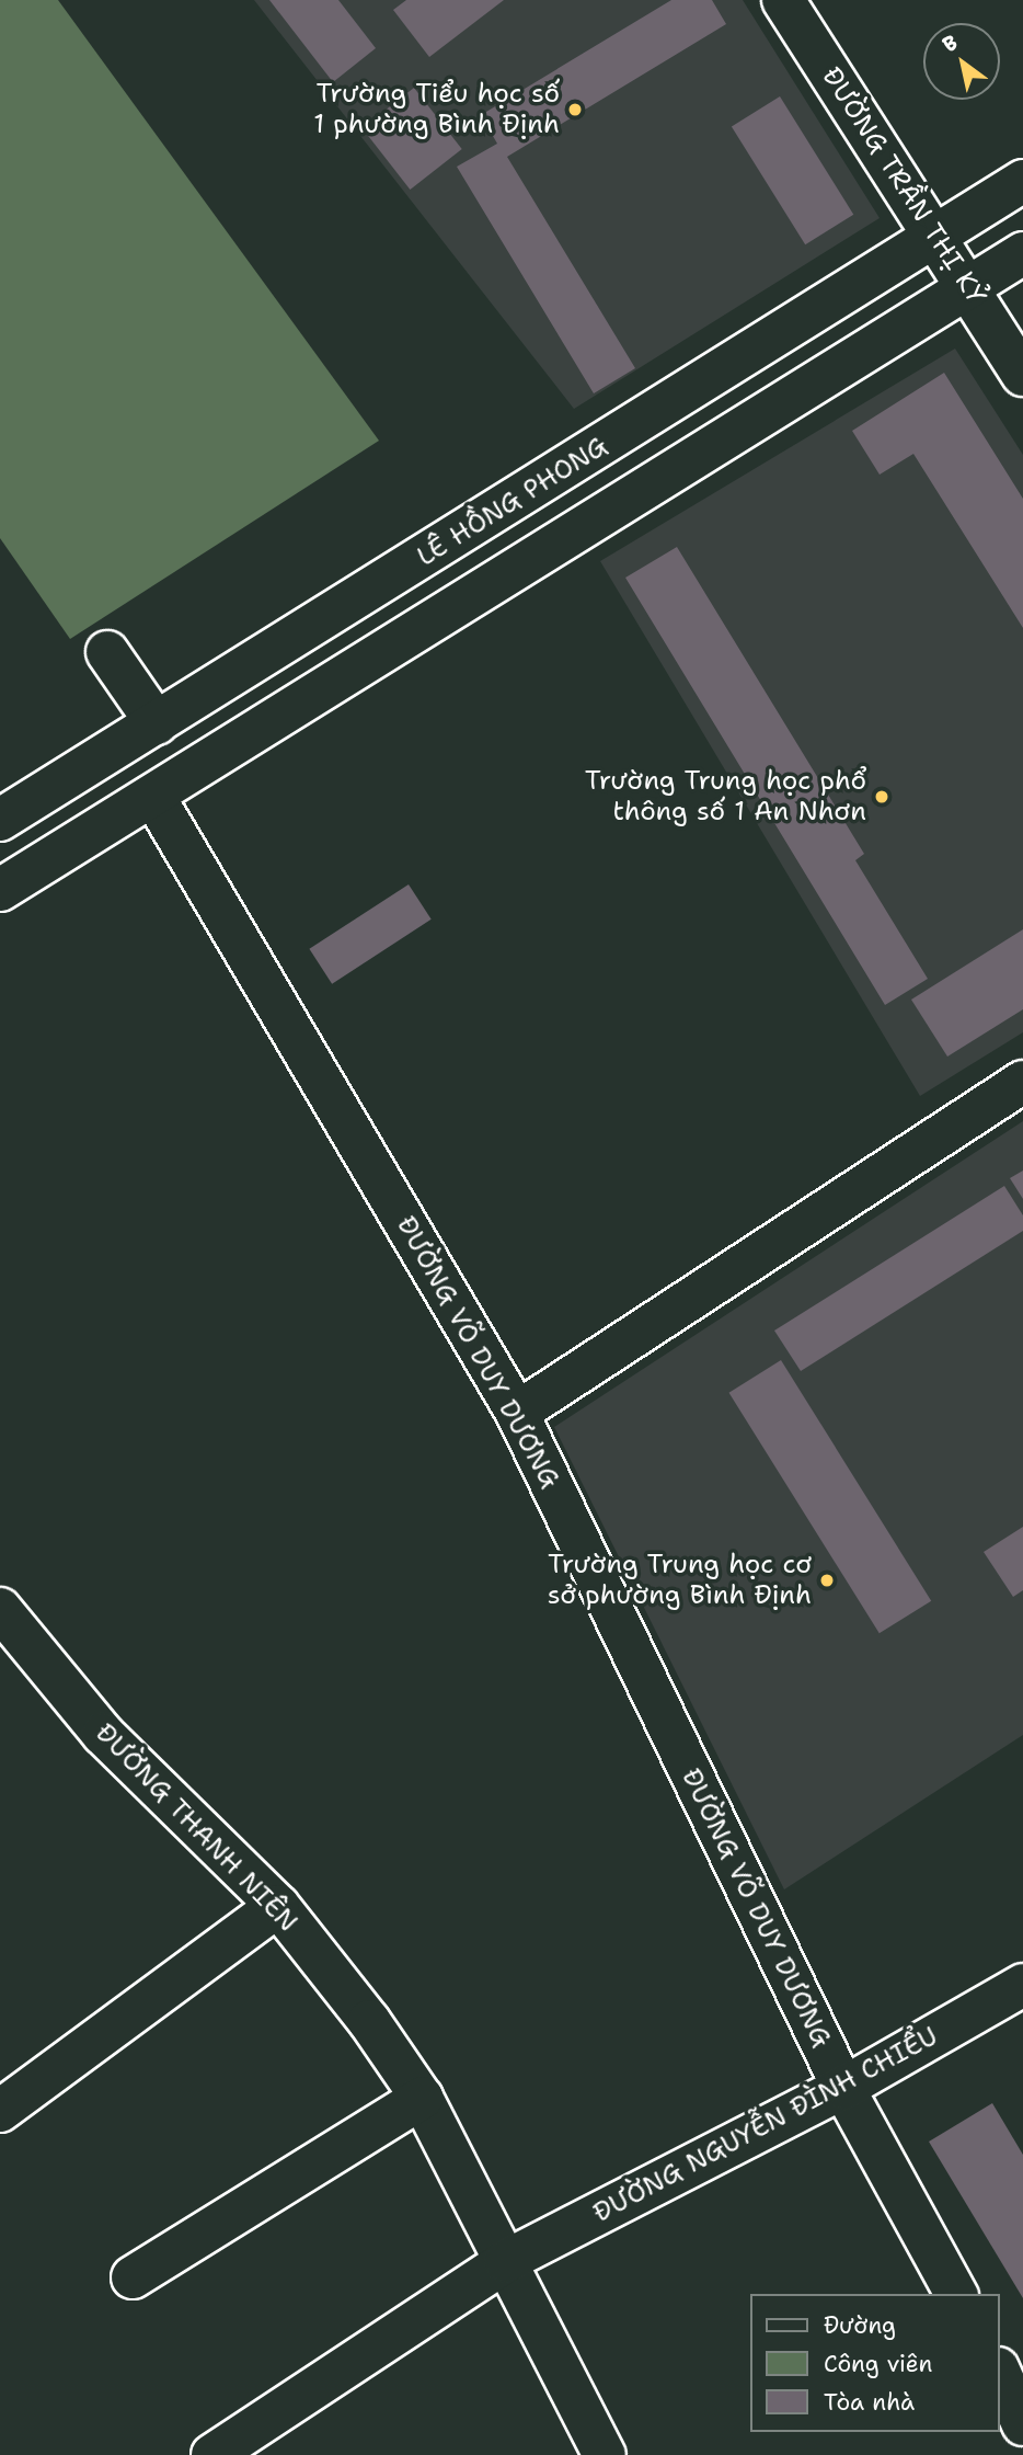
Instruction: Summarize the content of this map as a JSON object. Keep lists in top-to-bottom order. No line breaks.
{"streets":{"street":["ĐƯỜNG TRẦN THỊ KỶ","LÊ HỒNG PHONG","ĐƯỜNG VÕ DUY DƯƠNG","ĐƯỜNG THANH NIÊN","ĐƯỜNG NGUYỄN ĐÌNH CHIỂU"]},"crossings":[["ĐƯỜNG TRẦN THỊ KỶ","LÊ HỒNG PHONG"],["ĐƯỜNG VÕ DUY DƯƠNG","ĐƯỜNG NGUYỄN ĐÌNH CHIỂU"],["ĐƯỜNG THANH NIÊN","ĐƯỜNG NGUYỄN ĐÌNH CHIỂU"]],"places":["Trường Tiểu học số 1 phường Bình Định","Trường Trung học phổ thông số 1 An Nhơn","Trường Trung học cơ sở phường Bình Định"],"legend":["Đường","Công viên","Tòa nhà"],"north":"top left"}
